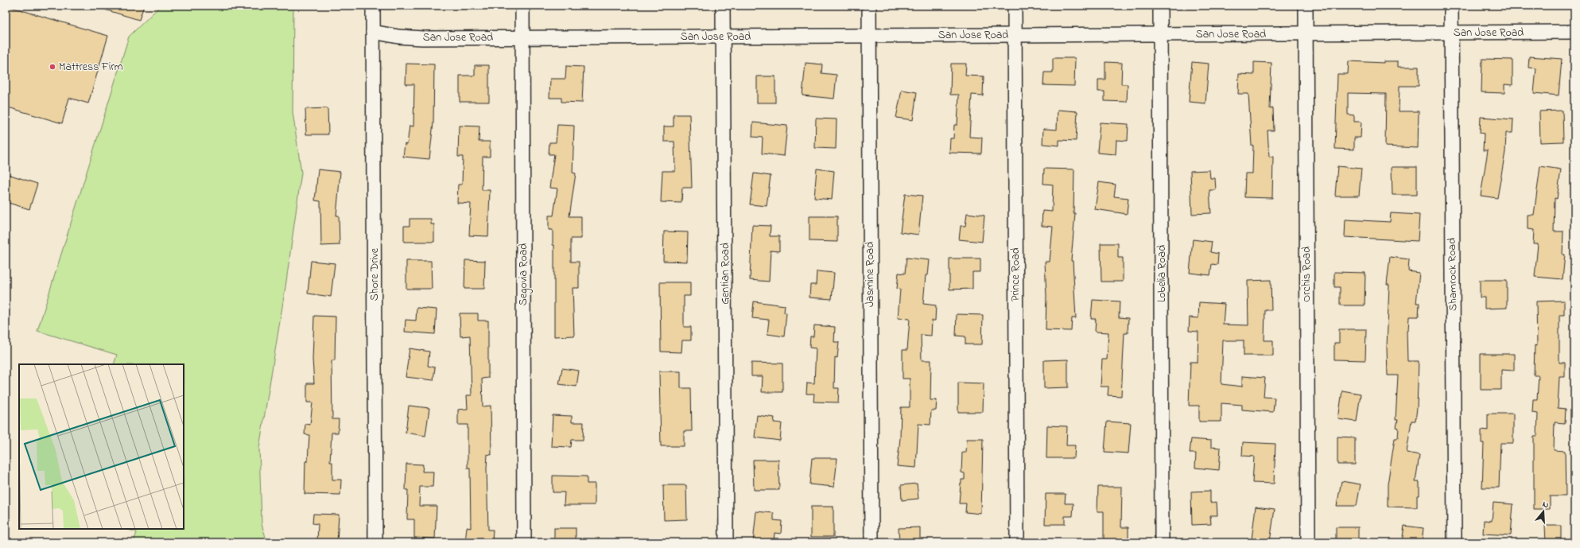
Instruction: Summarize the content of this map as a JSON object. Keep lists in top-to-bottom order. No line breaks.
{"streets":{"street":["San Jose Road","Gentian Road","Lobelia Road","Shore Drive","Segovia Road","Jasmine Road","Prince Road","Orchis Road","Shamrock Road"]},"crossings":[["San Jose Road","Gentian Road"],["San Jose Road","Lobelia Road"],["San Jose Road","Shore Drive"],["San Jose Road","Segovia Road"],["San Jose Road","Jasmine Road"],["San Jose Road","Prince Road"],["San Jose Road","Orchis Road"],["San Jose Road","Shamrock Road"]],"places":["Mattress Firm"],"north":"top"}
